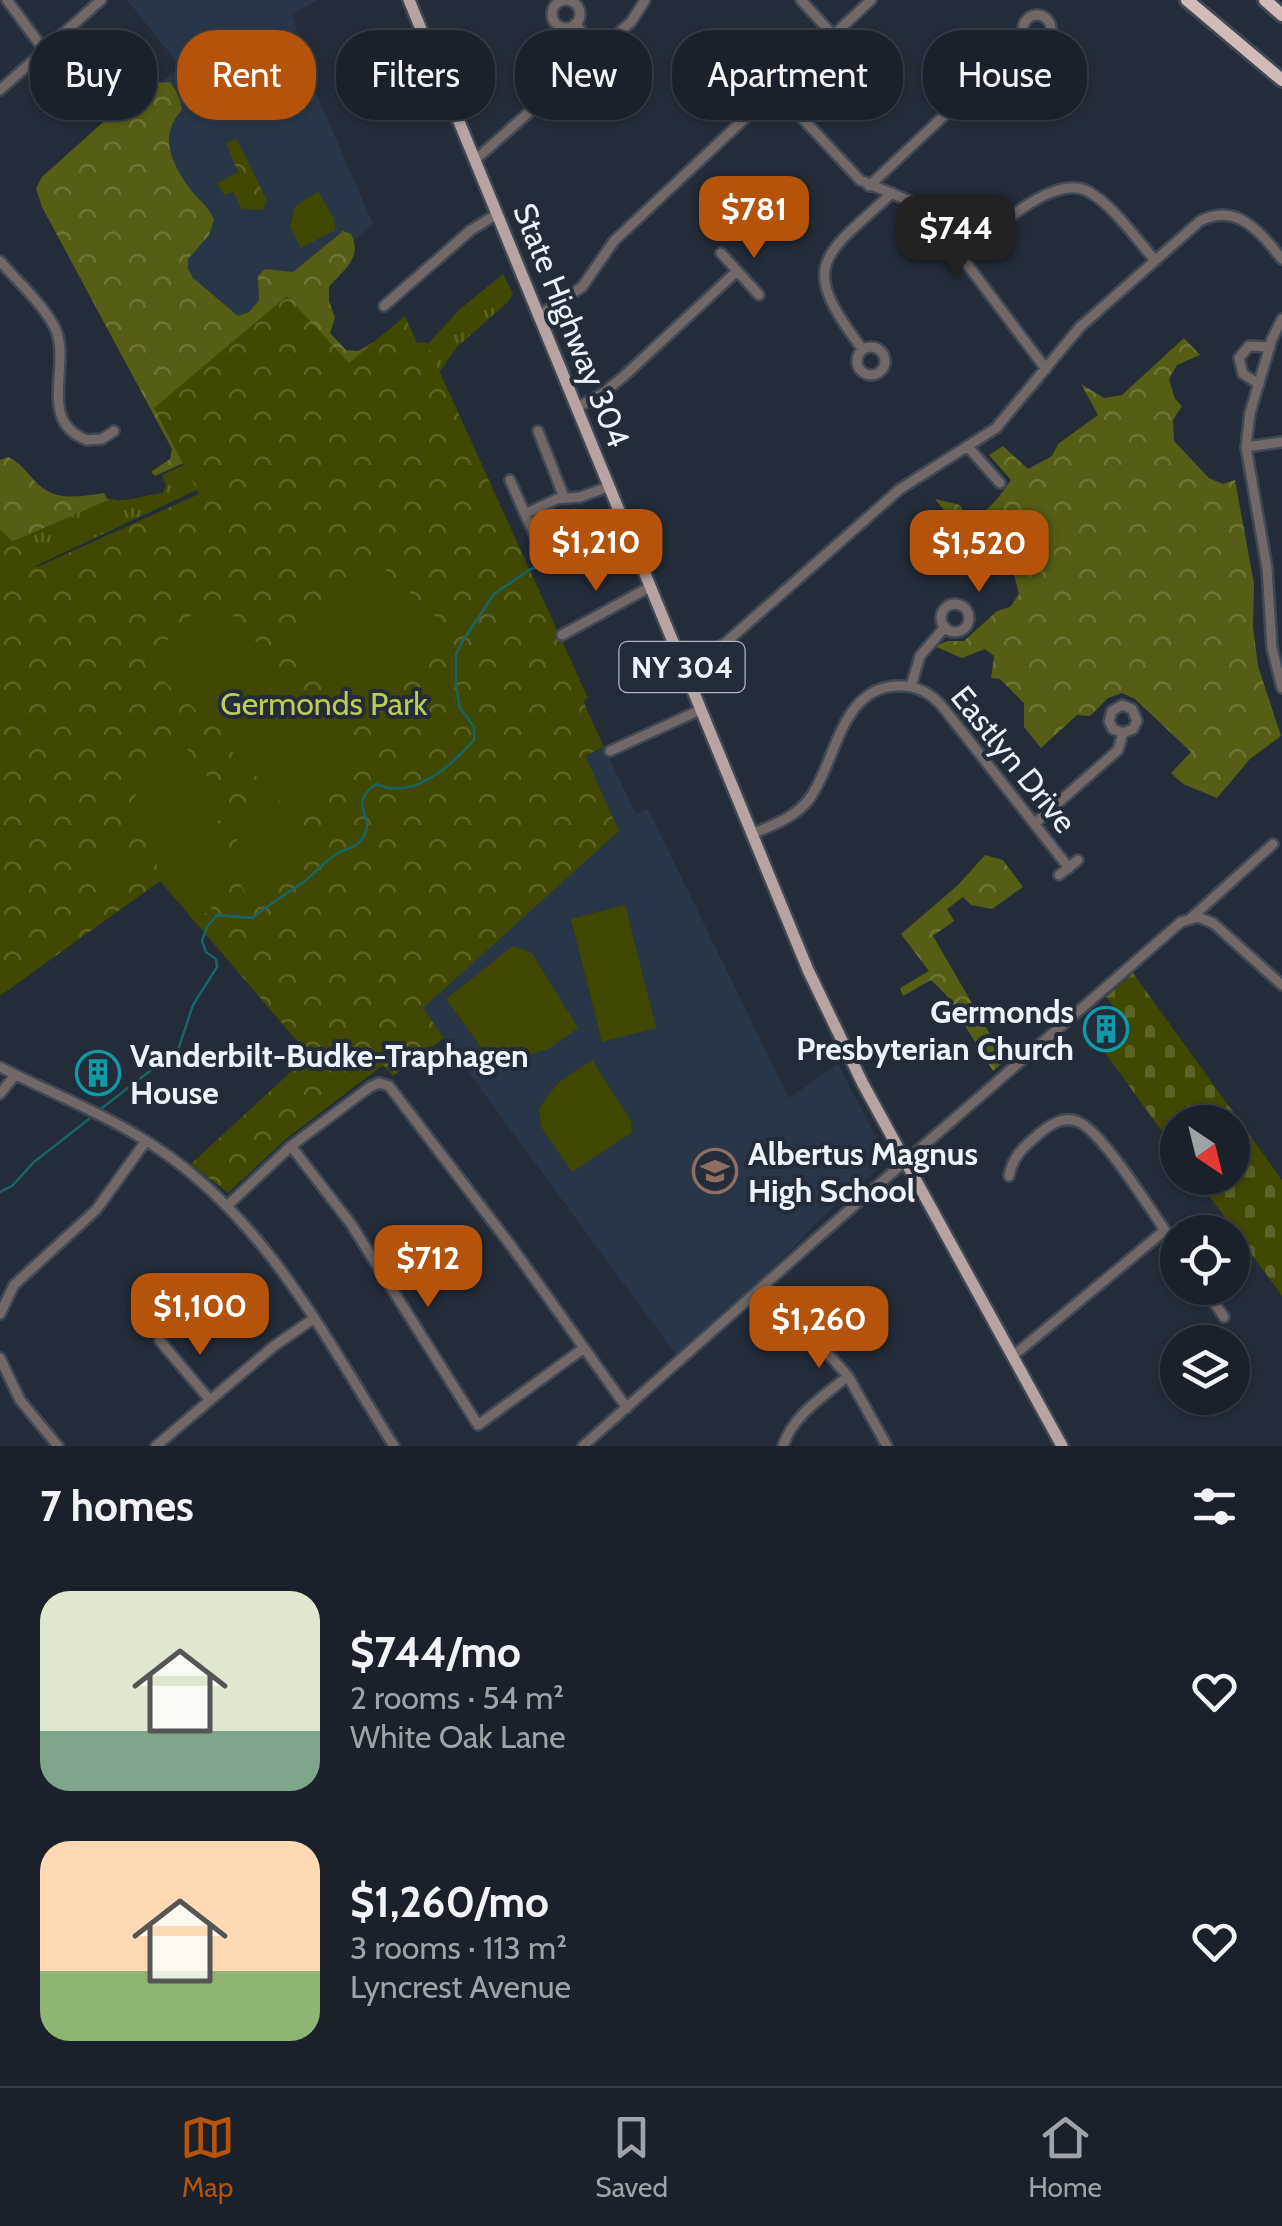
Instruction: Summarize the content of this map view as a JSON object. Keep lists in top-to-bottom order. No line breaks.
{"streets":{"main road":["State Highway 304","NY 304"],"street":["Eastlyn Drive"]},"crossings":[["State Highway 304","NY 304"],["State Highway 304","Eastlyn Drive"]],"parks":["Germonds Park"],"places":{"building":["Germonds Presbyterian Church","Vanderbilt-Budke-Traphagen House"],"school or university":["Albertus Magnus High School"]},"north":"bottom right","page":{"chip":["Buy","Rent","Filters","New","Apartment","House"],"price":["$781","$744","$1,210","$1,520","$712","$1,100","$1,260"],"heading":"7 homes","list":[{"name":"$744/mo","note":"2 rooms · 54 m² · White Oak Lane"},{"name":"$1,260/mo","note":"3 rooms · 113 m² · Lyncrest Avenue"}],"tabs":["Map","Saved","Home"]}}
